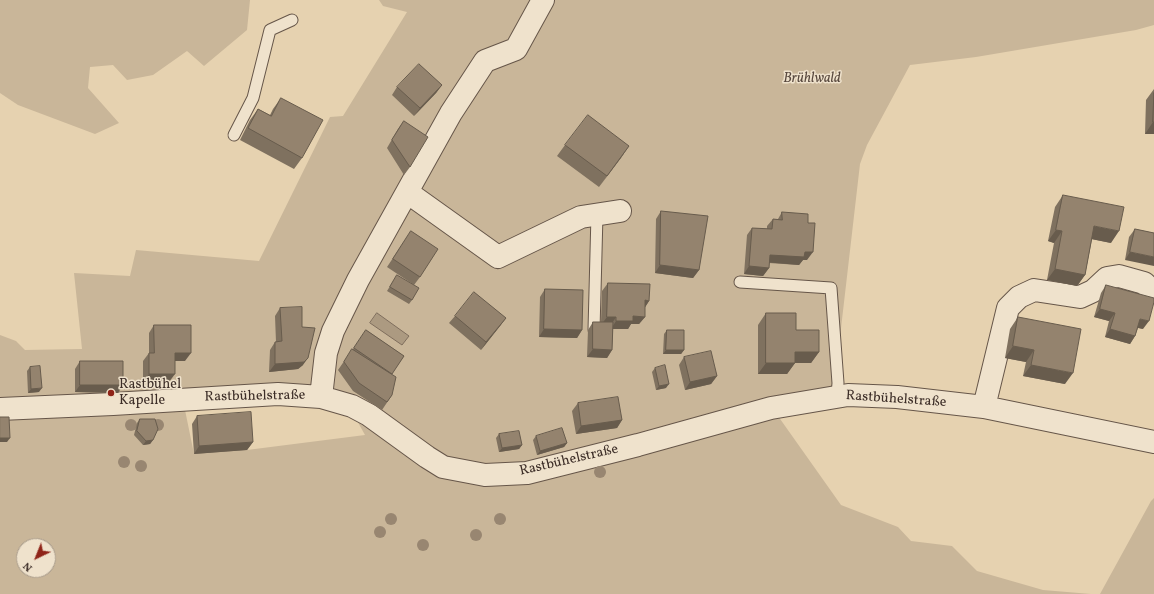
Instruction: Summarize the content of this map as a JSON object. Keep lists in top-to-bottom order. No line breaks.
{"streets":{"street":["Rastbühelstraße"]},"parks":["Brühlwald"],"places":["Rastbühel Kapelle"],"north":"bottom left"}
